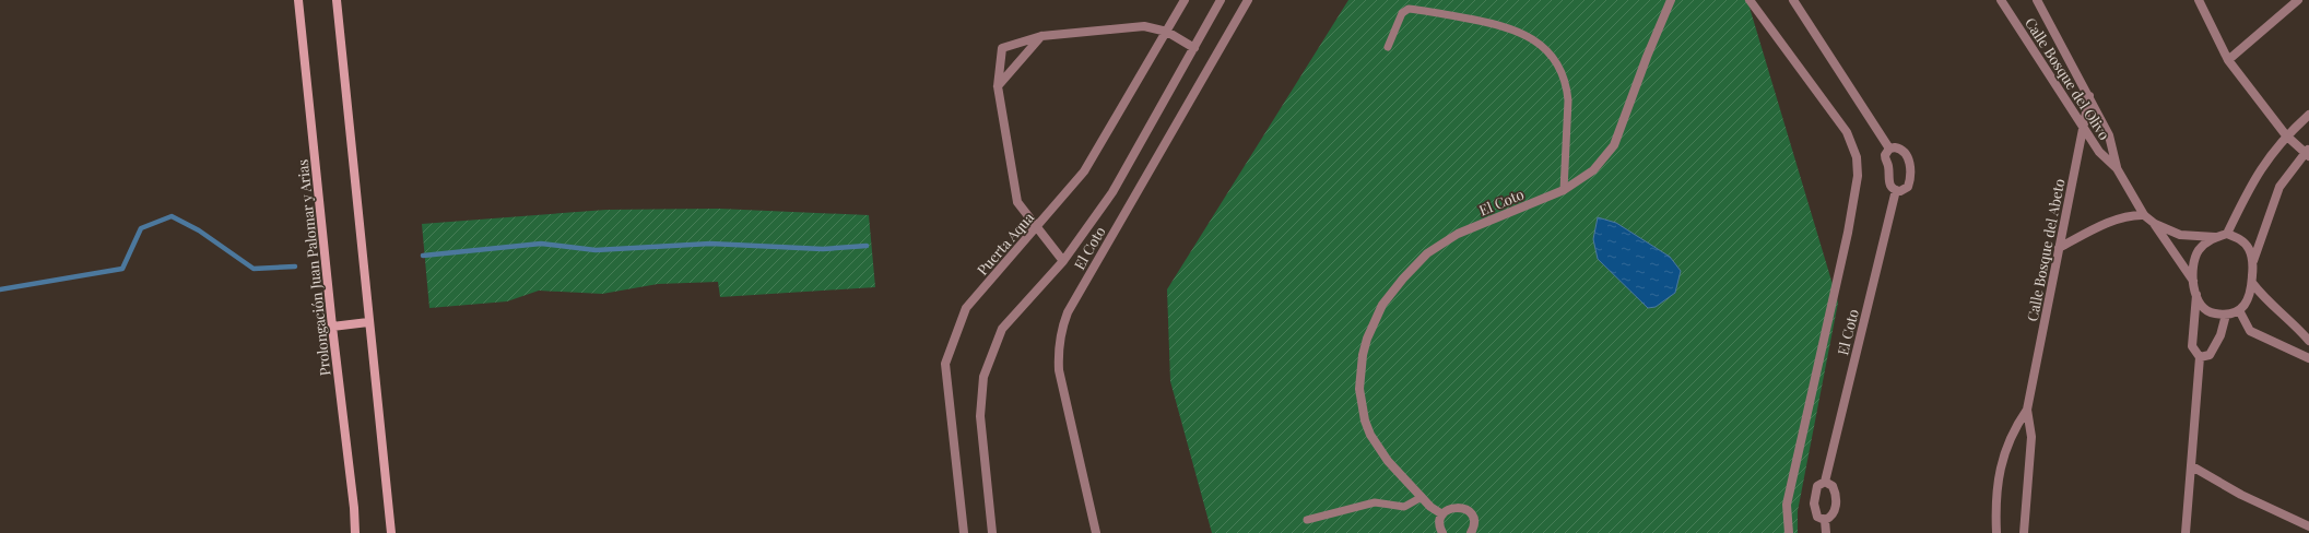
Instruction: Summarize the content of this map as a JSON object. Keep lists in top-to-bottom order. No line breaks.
{"streets":{"main road":["Prolongación Juan Palomar y Arias"],"street":["Calle Bosque del Olivo","El Coto","Puerta Aqua","Calle Bosque del Abeto"]},"crossings":[["Calle Bosque del Olivo","Calle Bosque del Abeto"]]}
